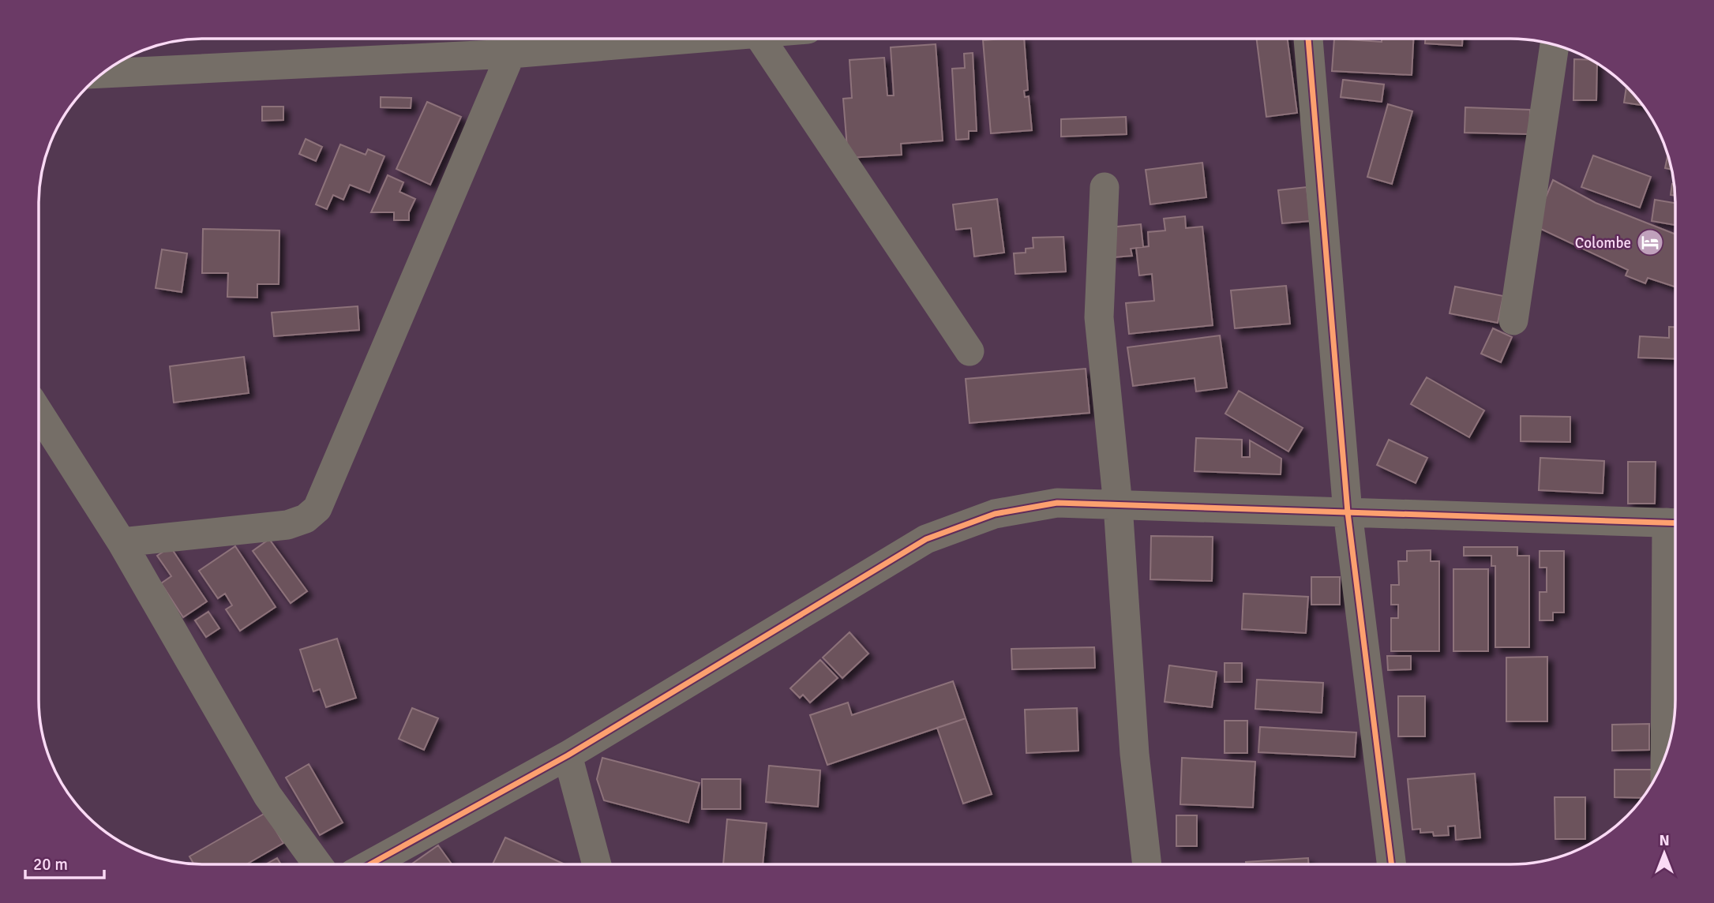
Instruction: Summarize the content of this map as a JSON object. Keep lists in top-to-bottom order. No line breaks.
{"places":{"hotel":["Colombe"]},"scale_bar":"20 m","north":"top"}
